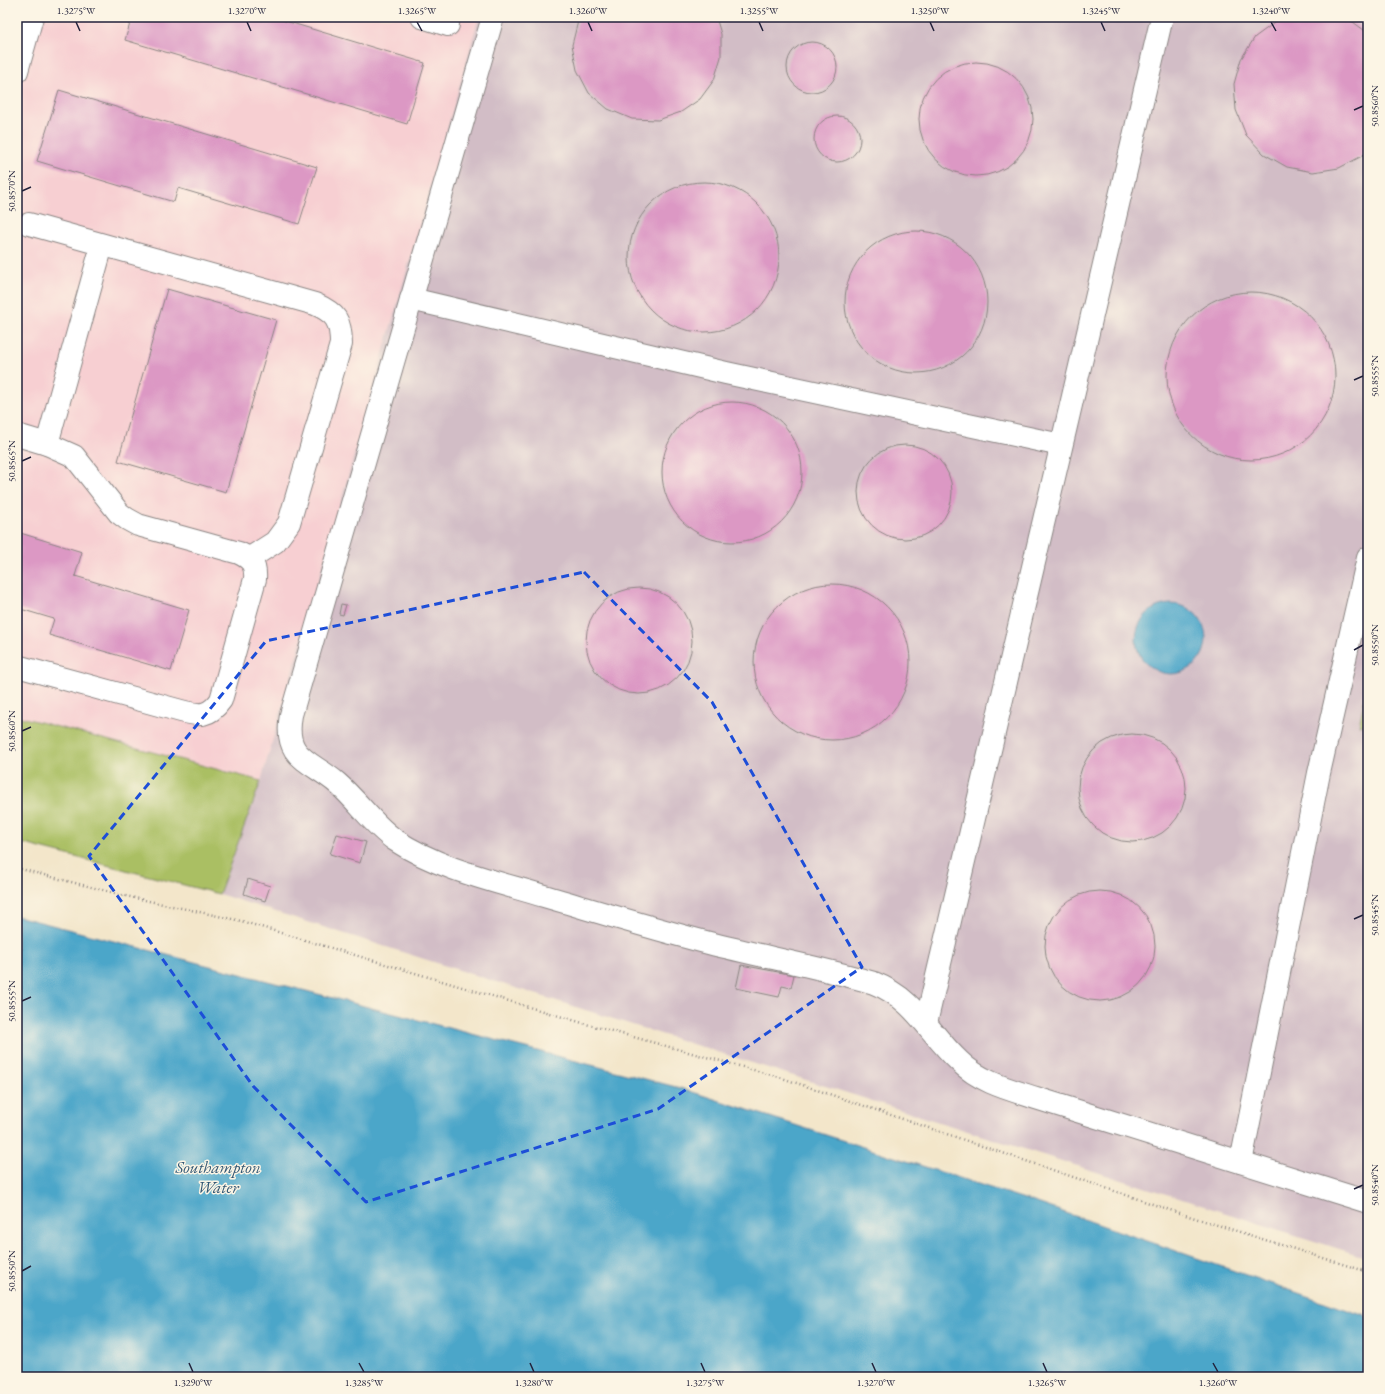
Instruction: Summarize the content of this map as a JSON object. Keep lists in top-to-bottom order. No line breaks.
{"water":["Southampton Water"],"coordinates":["1.3275°W","1.3270°W","1.3265°W","1.3260°W","1.3255°W","1.3250°W","1.3245°W","1.3240°W","50.8560°N","50.8570°N","50.8555°N","50.8565°N","50.8550°N","50.8545°N","50.8540°N","1.3290°W","1.3285°W","1.3280°W"]}
